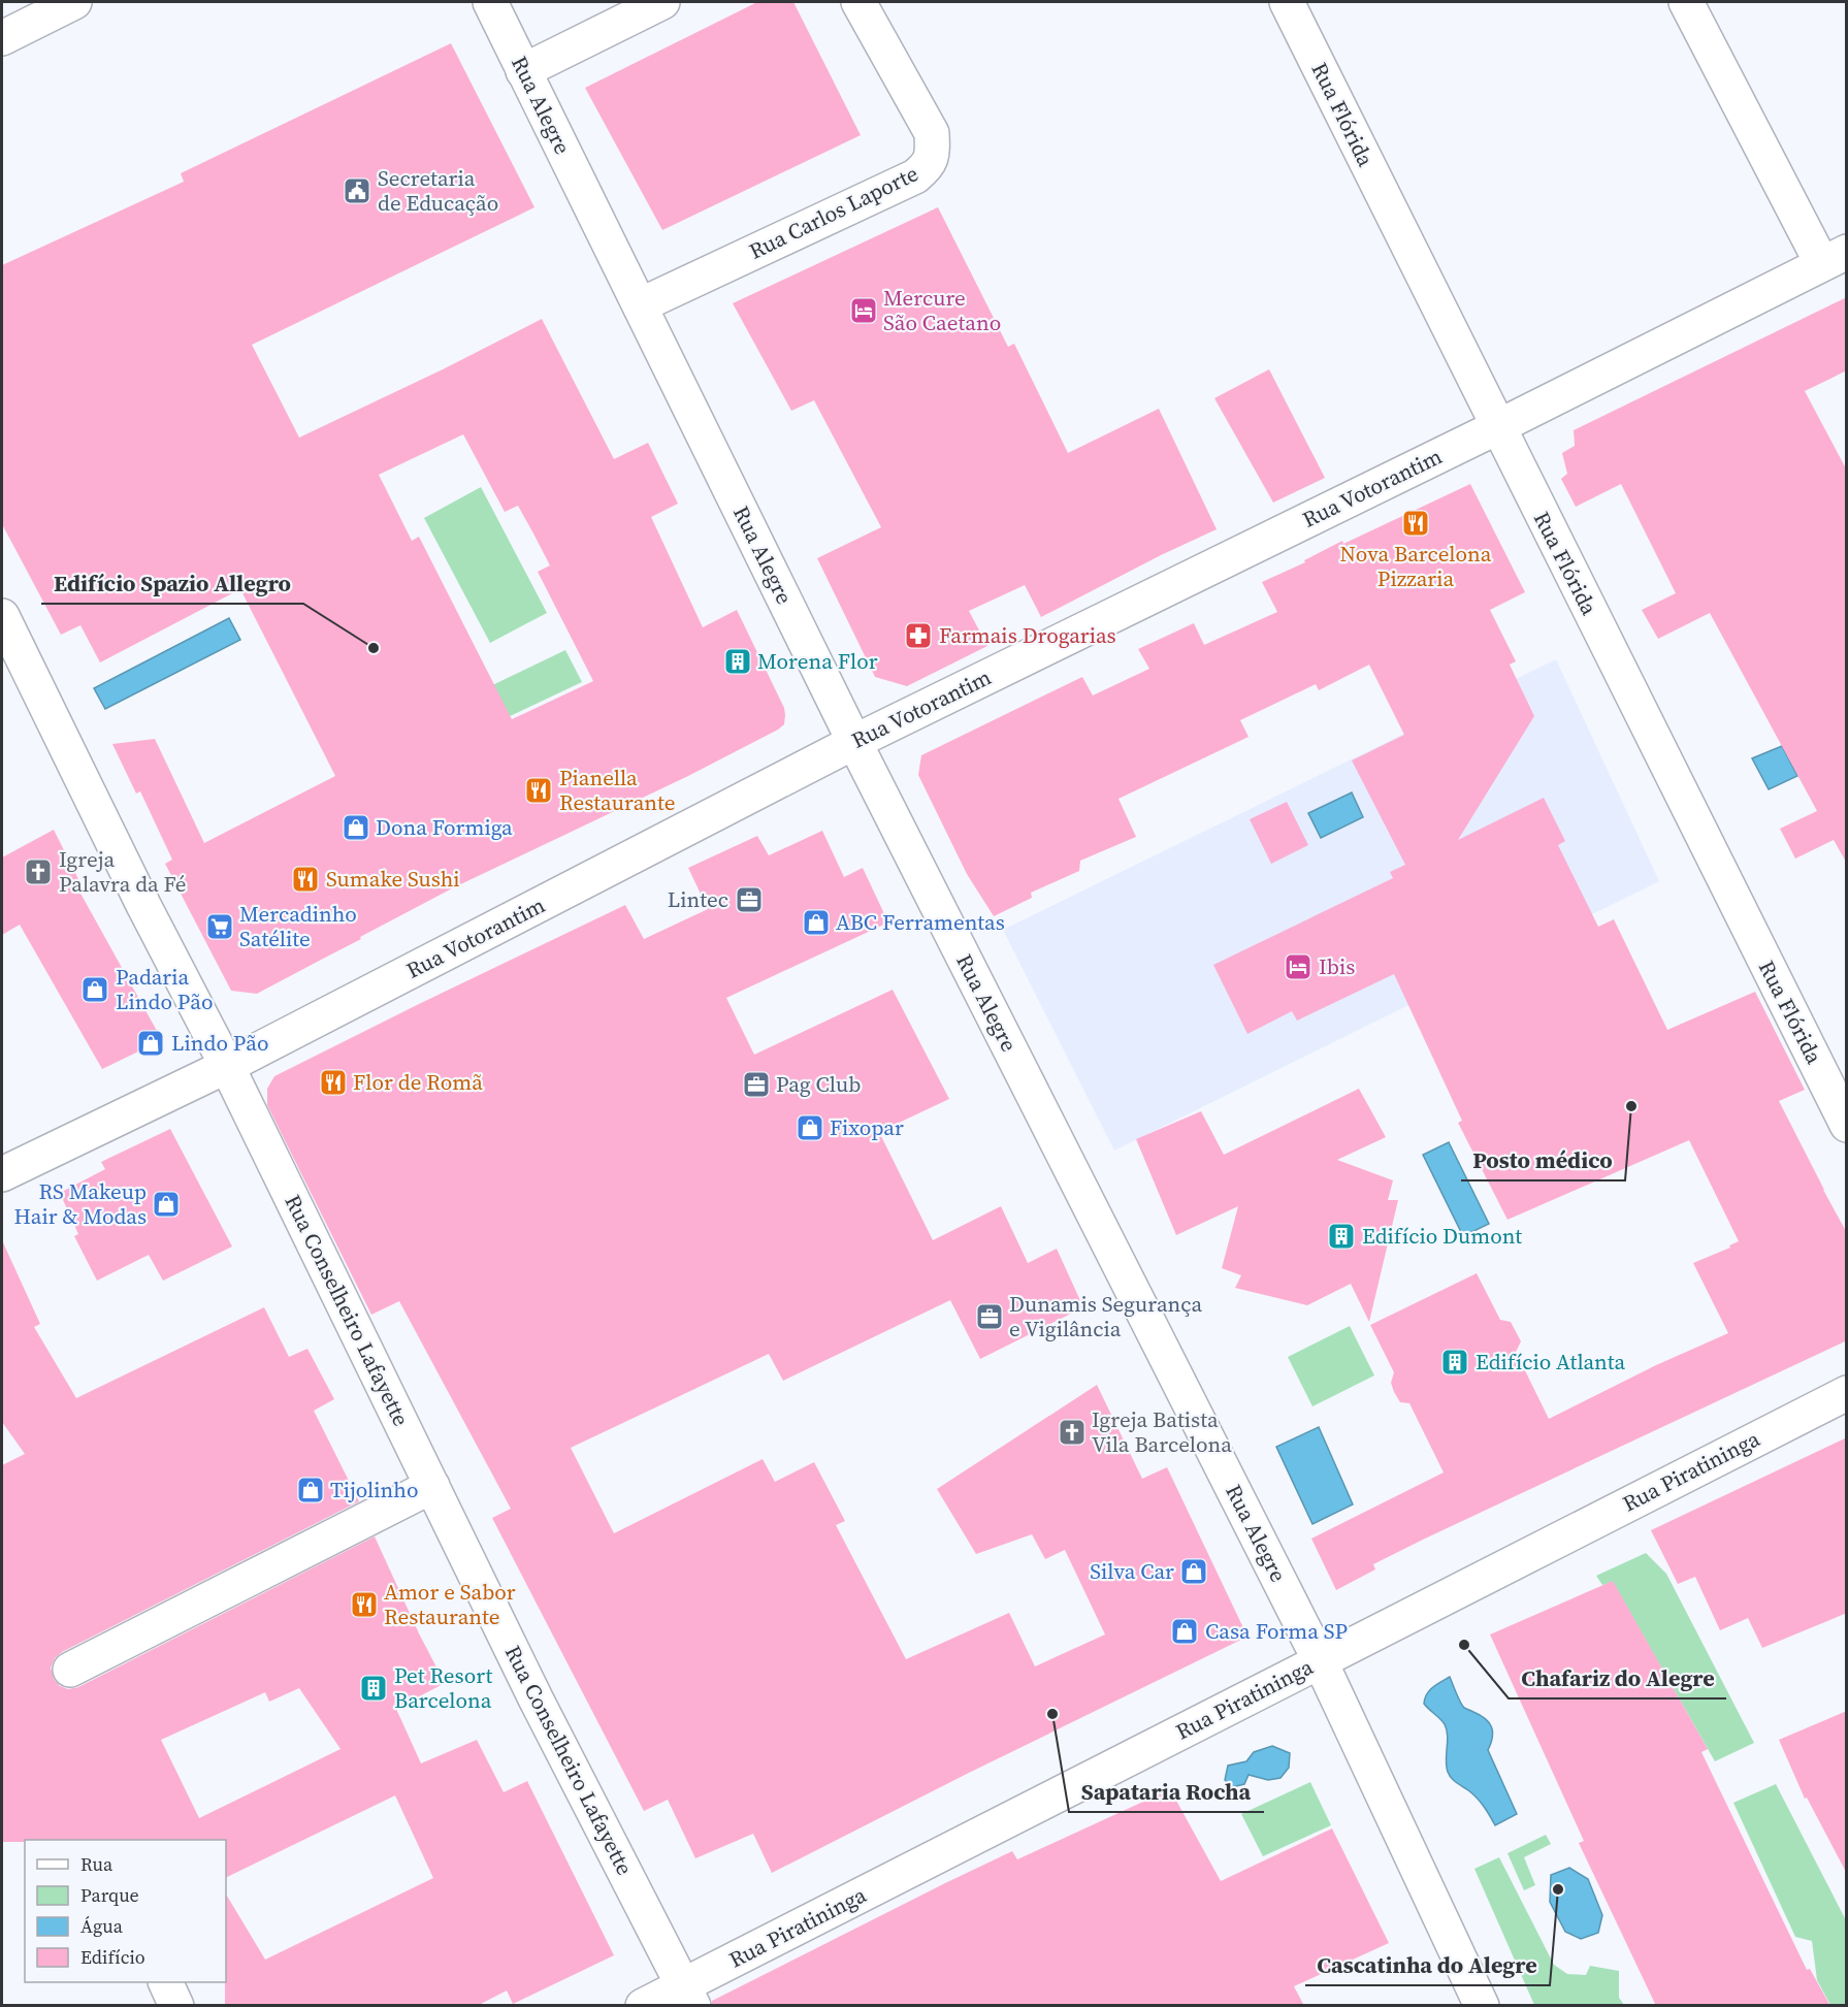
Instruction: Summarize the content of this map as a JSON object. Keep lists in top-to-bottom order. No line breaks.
{"streets":{"street":["Rua Alegre","Rua Flórida","Rua Carlos Laporte","Rua Votorantim","Rua Conselheiro Lafayette","Rua Piratininga"]},"crossings":[["Rua Alegre","Rua Carlos Laporte"],["Rua Alegre","Rua Votorantim"],["Rua Alegre","Rua Piratininga"],["Rua Flórida","Rua Votorantim"],["Rua Votorantim","Rua Conselheiro Lafayette"],["Rua Conselheiro Lafayette","Rua Piratininga"]],"places":{"public building":["Secretaria de Educação"],"hotel":["Mercure São Caetano","Ibis"],"restaurant":["Nova Barcelona Pizzaria","Pianella Restaurante","Sumake Sushi","Flor de Romã","Amor e Sabor Restaurante"],"pharmacy":["Farmais Drogarias"],"other":["Edifício Spazio Allegro","Posto médico","Chafariz do Alegre","Sapataria Rocha","Cascatinha do Alegre"],"building":["Morena Flor","Edifício Dumont","Edifício Atlanta","Pet Resort Barcelona"],"shop":["Dona Formiga","ABC Ferramentas","Padaria Lindo Pão","Lindo Pão","Fixopar","RS Makeup Hair & Modas","Tijolinho","Silva Car","Casa Forma SP"],"church":["Igreja Palavra da Fé","Igreja Batista Vila Barcelona"],"office":["Lintec","Pag Club","Dunamis Segurança e Vigilância"],"supermarket":["Mercadinho Satélite"]},"legend":["Rua","Parque","Água","Edifício"]}
